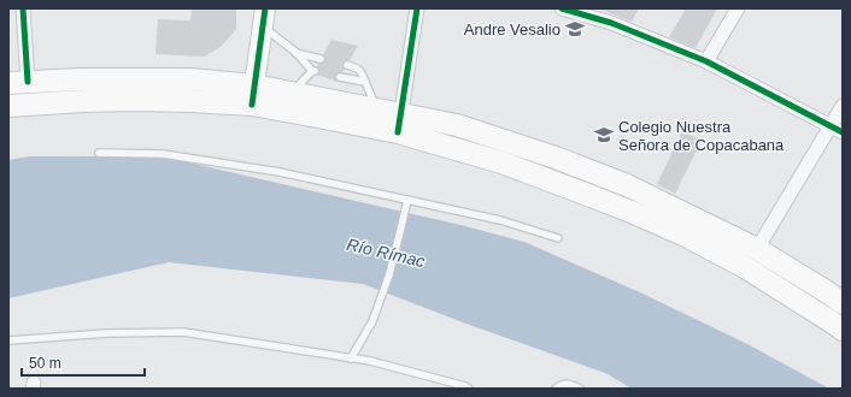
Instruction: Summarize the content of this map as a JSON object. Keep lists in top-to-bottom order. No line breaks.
{"water":["Río Rímac"],"places":{"school or university":["Andre Vesalio","Colegio Nuestra Señora de Copacabana"]},"scale_bar":"50 m"}
